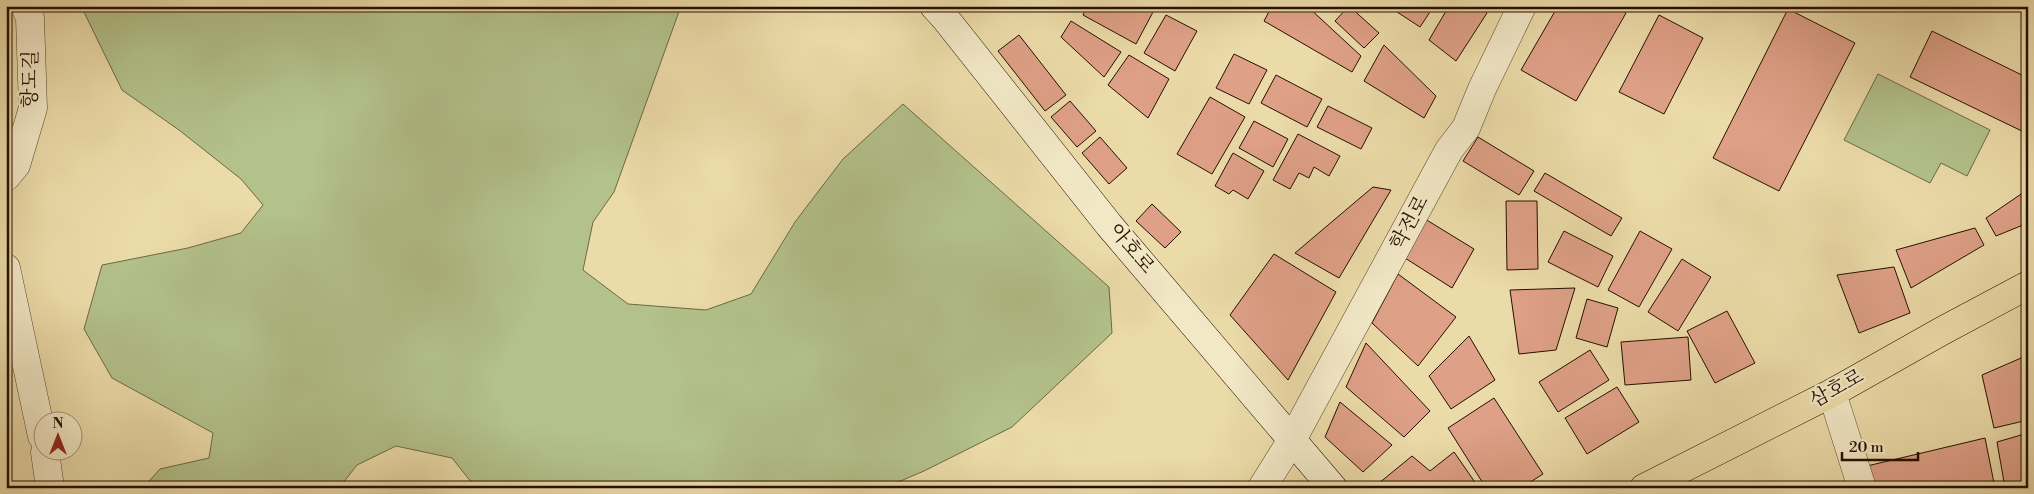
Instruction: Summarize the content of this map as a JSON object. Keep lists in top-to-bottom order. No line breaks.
{"streets":{"main road":["삼호로"],"street":["항도길","학전로","아호로"]},"crossings":[["학전로","아호로"]],"scale_bar":"20 m","north":"top"}
